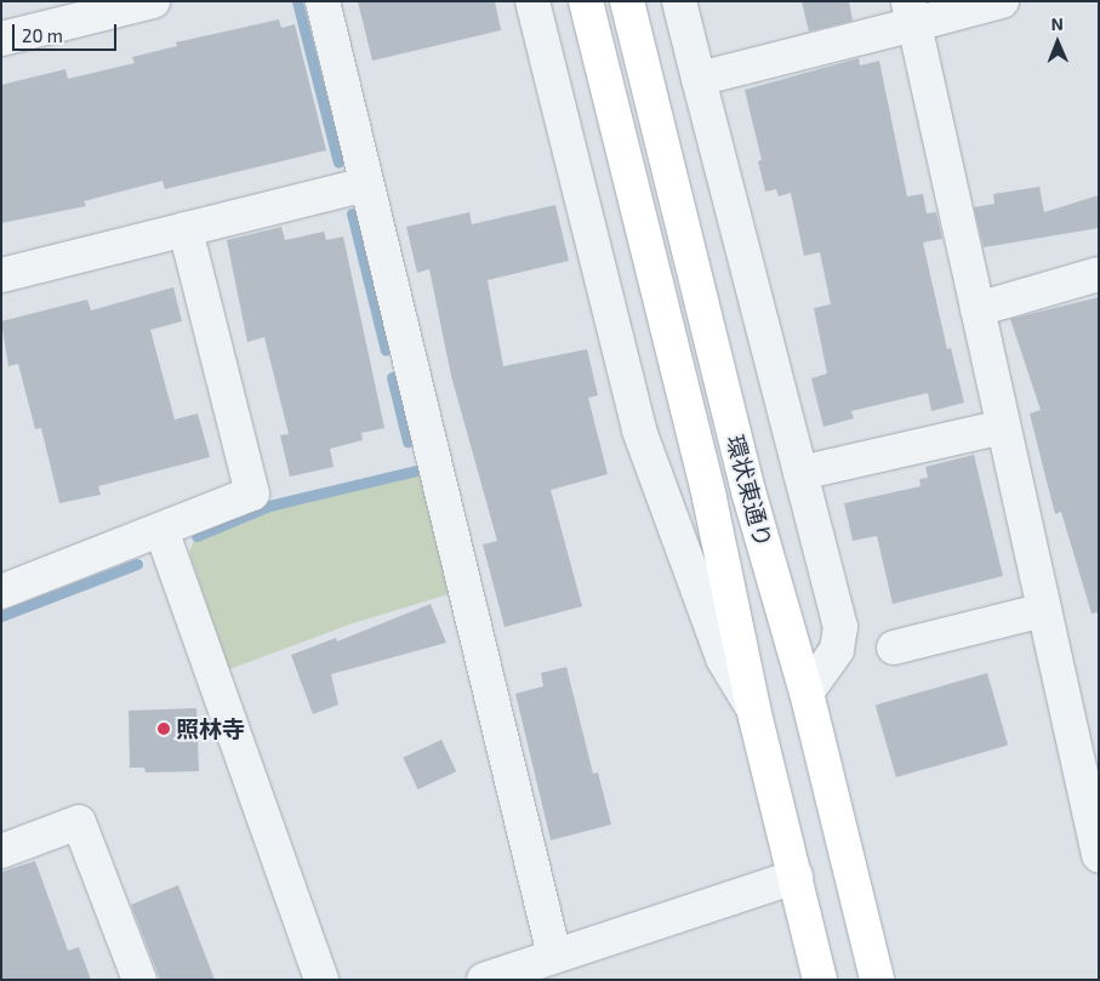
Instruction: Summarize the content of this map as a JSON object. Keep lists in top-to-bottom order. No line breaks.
{"streets":{"main road":["環状東通り"]},"places":["照林寺"],"scale_bar":"20 m","north":"top"}
